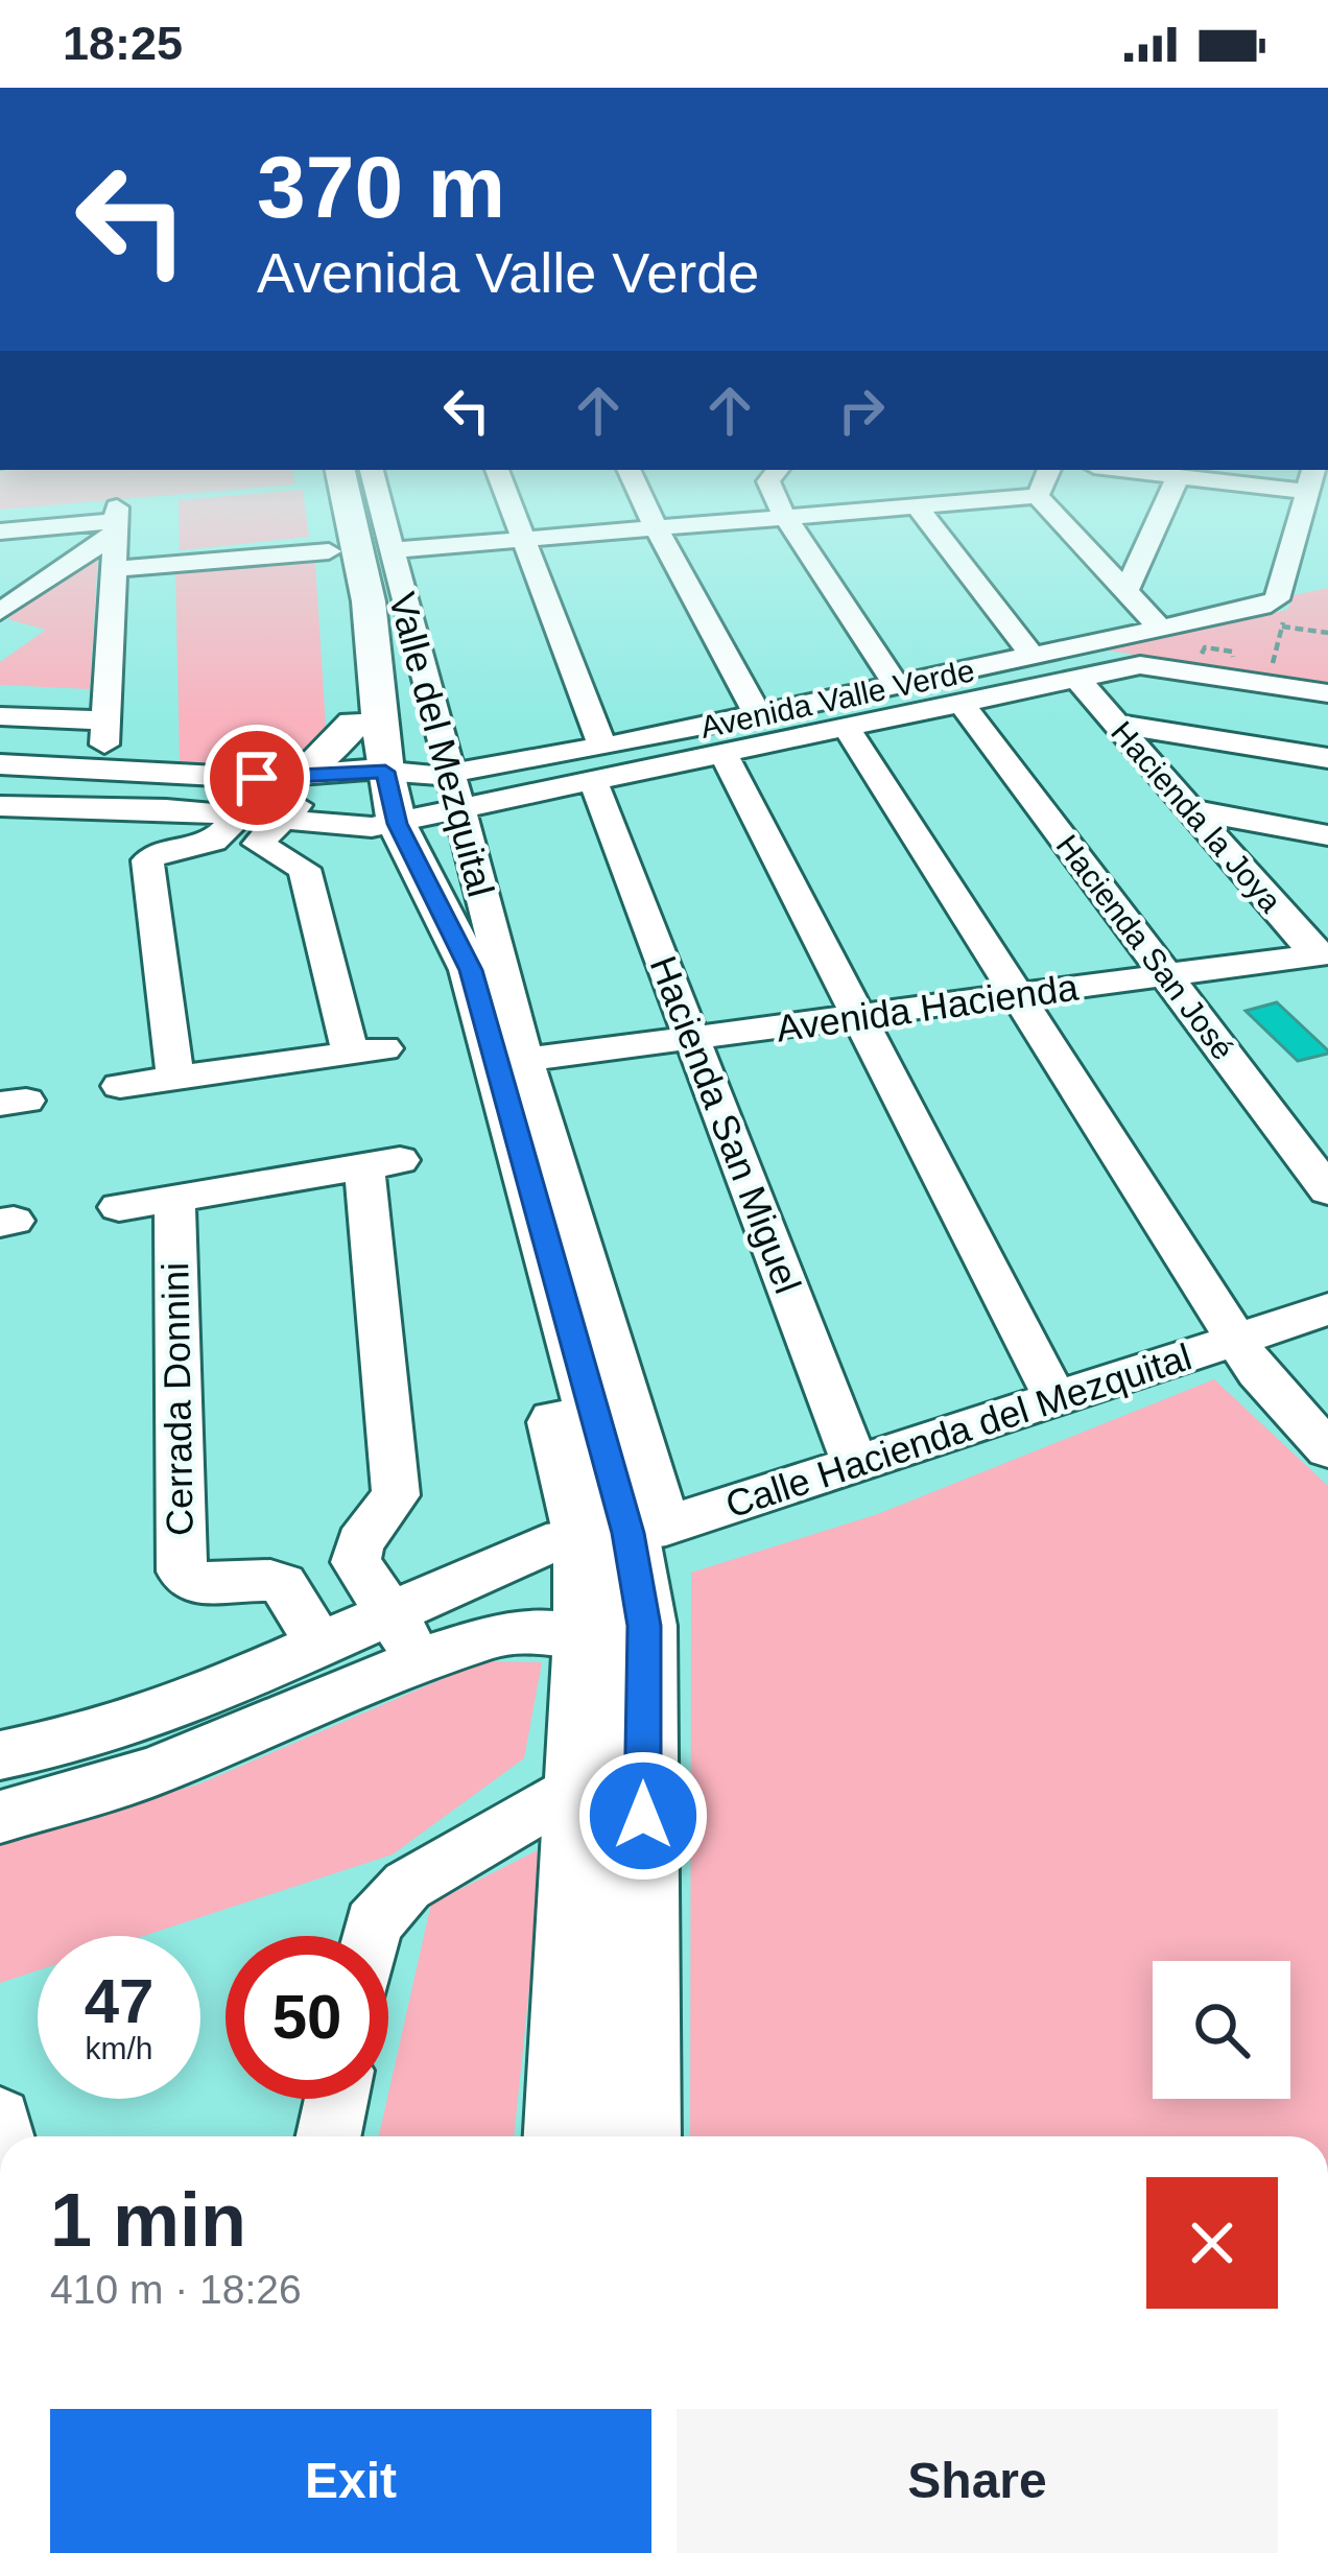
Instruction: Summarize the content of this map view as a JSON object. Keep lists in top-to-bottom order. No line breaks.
{"streets":{"street":["Avenida Valle Verde","Valle del Mezquital","Hacienda la Joya","Hacienda San José","Avenida Hacienda","Hacienda San Miguel","Cerrada Donnini","Calle Hacienda del Mezquital"]},"crossings":[["Avenida Valle Verde","Valle del Mezquital"],["Avenida Valle Verde","Hacienda la Joya"],["Avenida Valle Verde","Hacienda San José"],["Avenida Valle Verde","Hacienda San Miguel"],["Valle del Mezquital","Avenida Hacienda"],["Valle del Mezquital","Calle Hacienda del Mezquital"],["Hacienda la Joya","Avenida Hacienda"],["Hacienda San José","Avenida Hacienda"],["Avenida Hacienda","Hacienda San Miguel"],["Hacienda San Miguel","Calle Hacienda del Mezquital"],["Cerrada Donnini","Calle Hacienda del Mezquital"]],"page":{"status":"18:25","turn":["370 m","Avenida Valle Verde"],"speed":"47 km/h","limit":"50","heading":["1 min","410 m · 18:26"],"buttons":["Exit","Share"]}}
